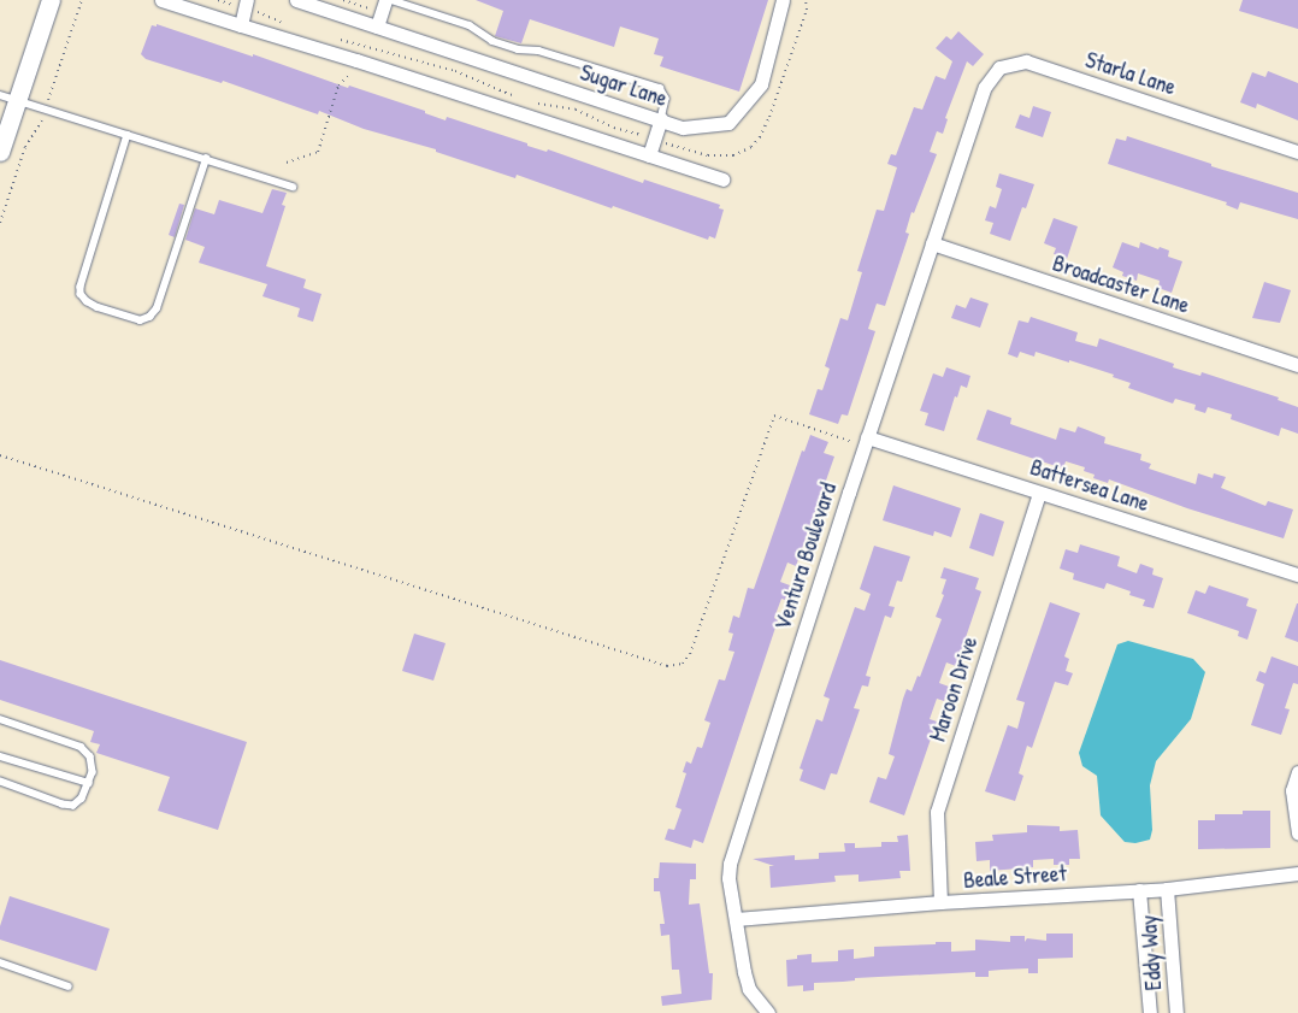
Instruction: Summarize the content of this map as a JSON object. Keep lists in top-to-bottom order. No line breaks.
{"streets":{"street":["Starla Lane","Sugar Lane","Broadcaster Lane","Battersea Lane","Ventura Boulevard","Maroon Drive","Beale Street","Eddy Way"]},"crossings":[["Starla Lane","Ventura Boulevard"],["Broadcaster Lane","Ventura Boulevard"],["Battersea Lane","Ventura Boulevard"],["Battersea Lane","Maroon Drive"],["Ventura Boulevard","Beale Street"],["Maroon Drive","Beale Street"],["Beale Street","Eddy Way"]]}
